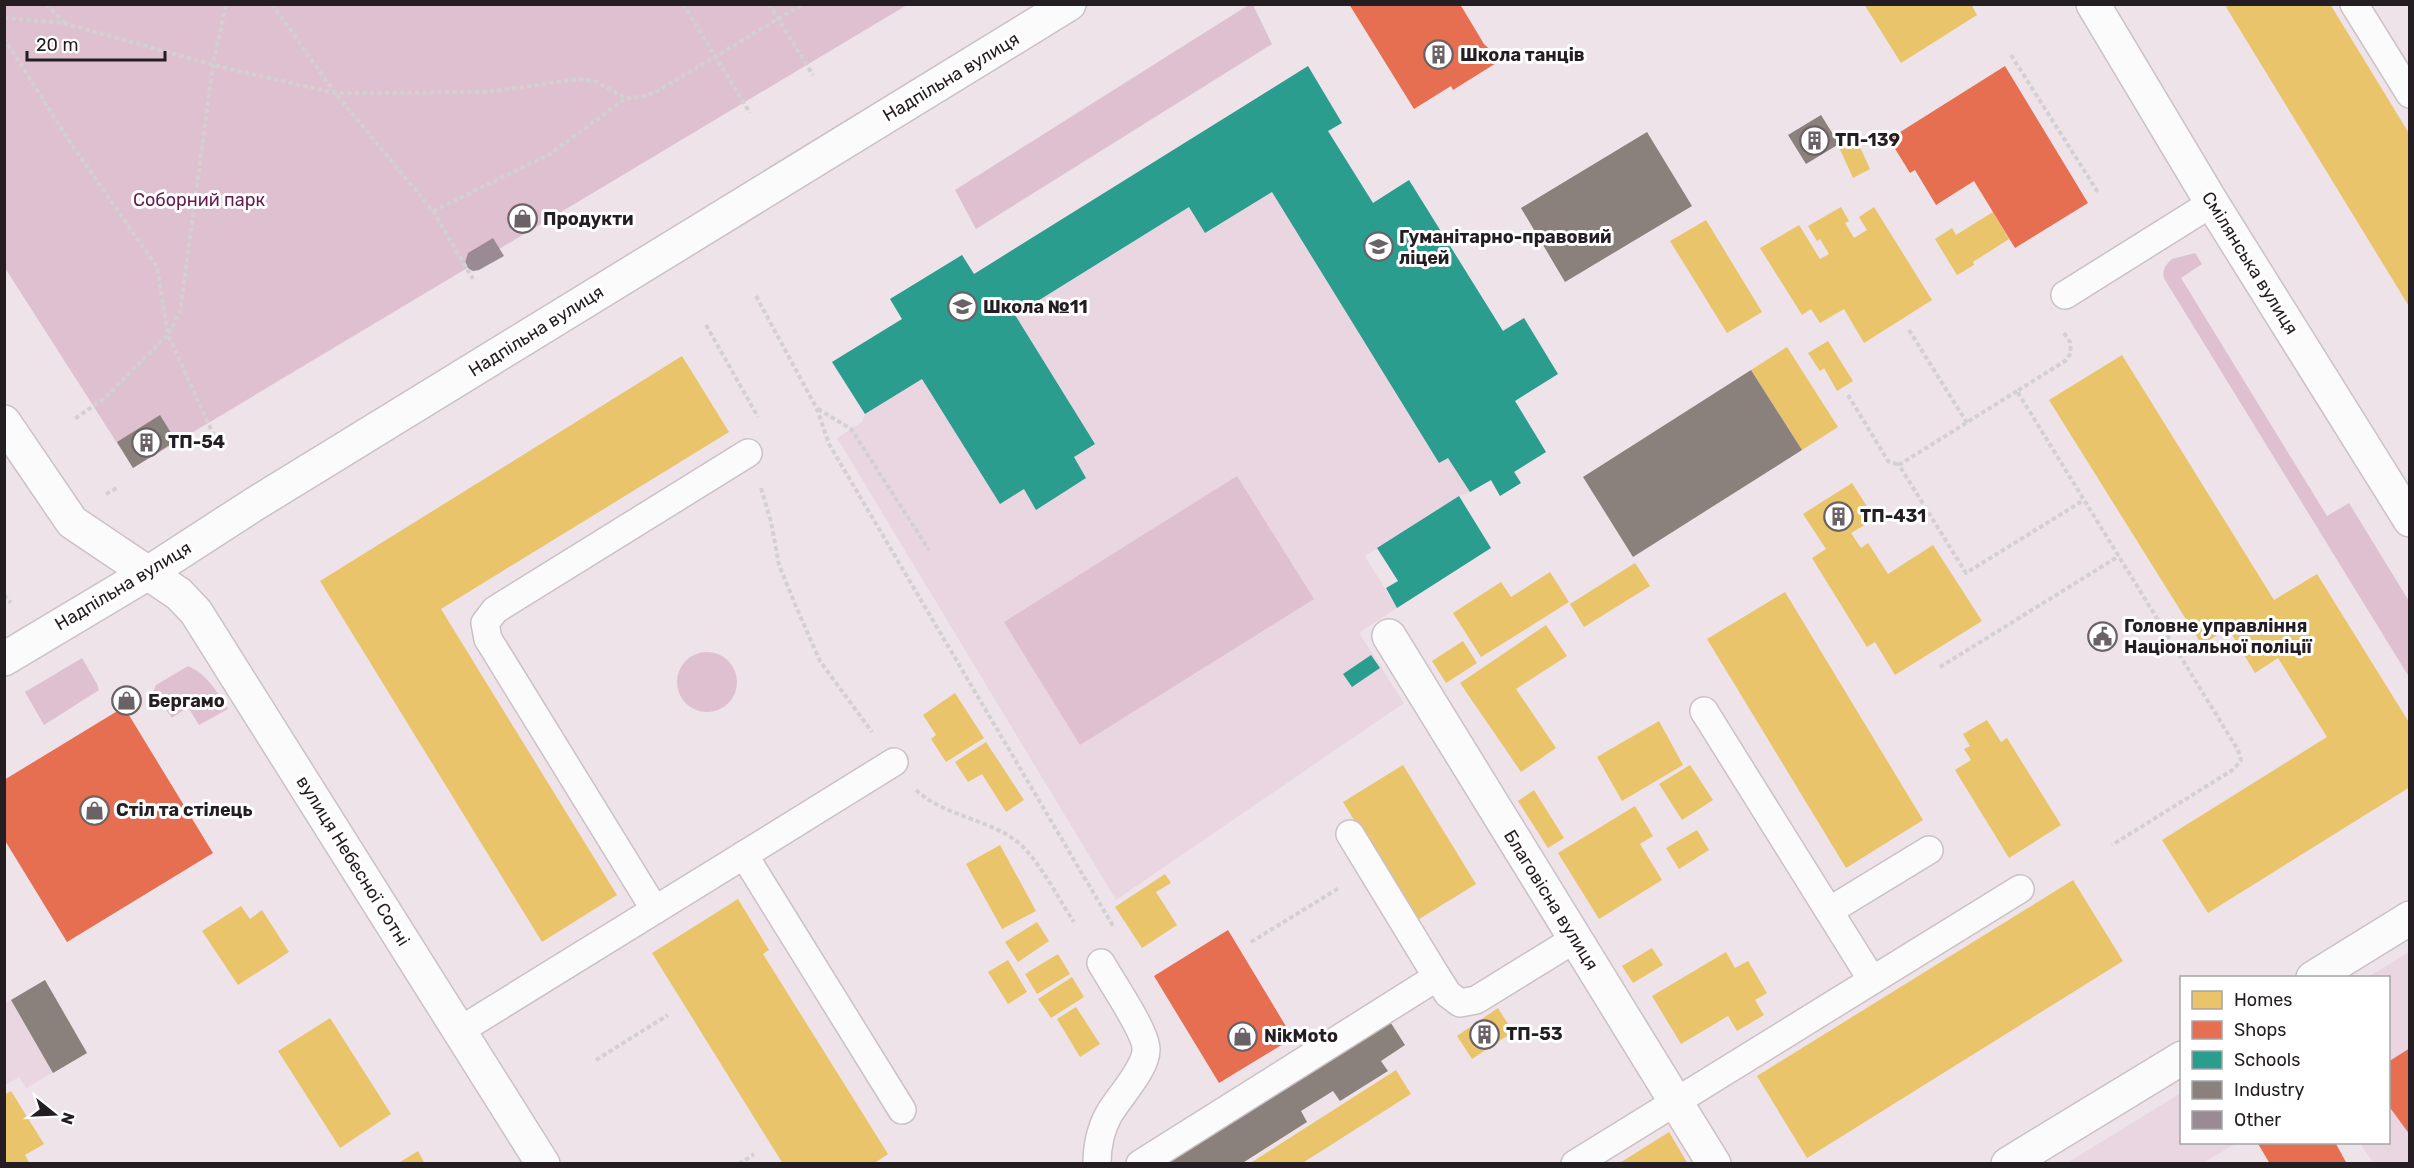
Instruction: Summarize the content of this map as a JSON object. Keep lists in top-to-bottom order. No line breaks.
{"streets":{"main road":["Надпільна вулиця","Смілянська вулиця","вулиця Небесної Сотні","Благовісна вулиця"]},"crossings":[["Надпільна вулиця","вулиця Небесної Сотні"]],"parks":["Соборний парк"],"places":{"building":["Школа танців","ТП-139","ТП-54","ТП-431","ТП-53"],"shop":["Продукти","Бергамо","Стіл та стілець","NikMoto"],"school or university":["Гуманітарно-правовий ліцей","Школа №11"],"public building":["Головне управління Національної поліції"]},"legend":["Homes","Shops","Schools","Industry","Other"],"scale_bar":"20 m","north":"right"}
